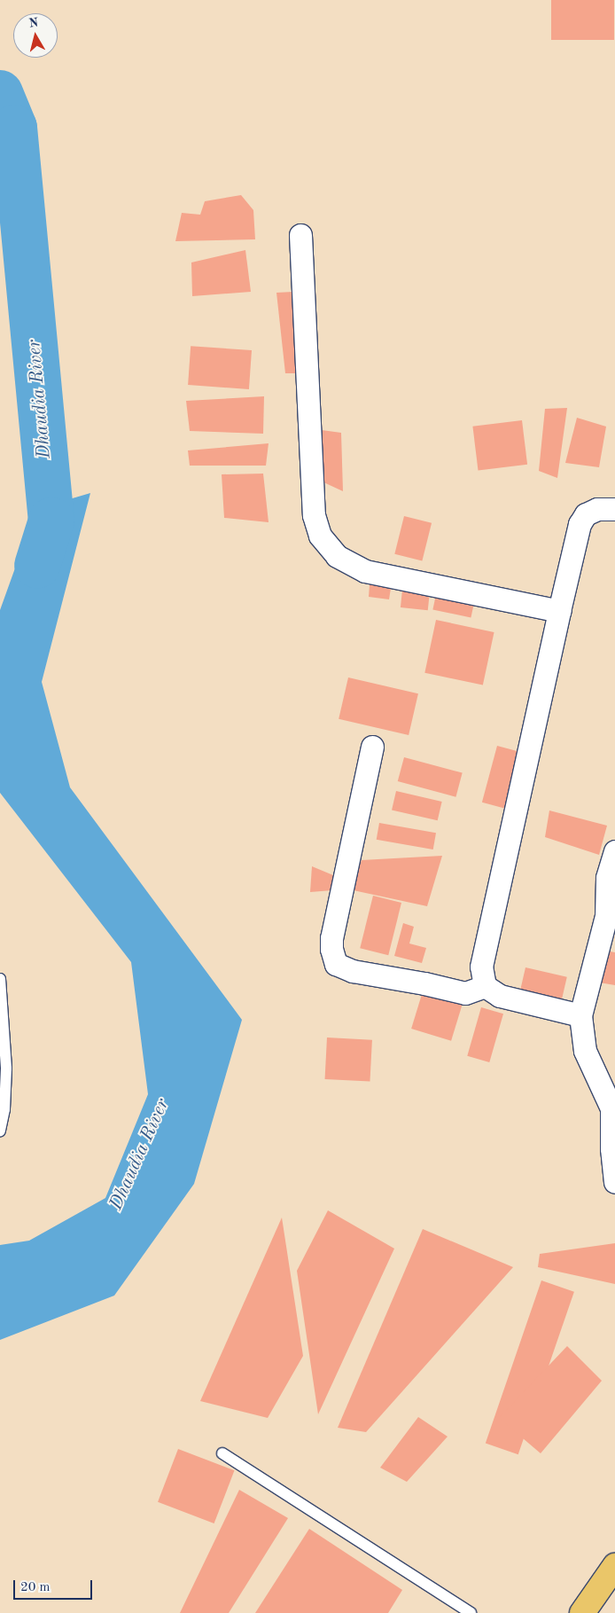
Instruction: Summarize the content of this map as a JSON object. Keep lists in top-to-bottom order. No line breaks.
{"water":["Dhaudia River"],"scale_bar":"20 m","north":"top"}
